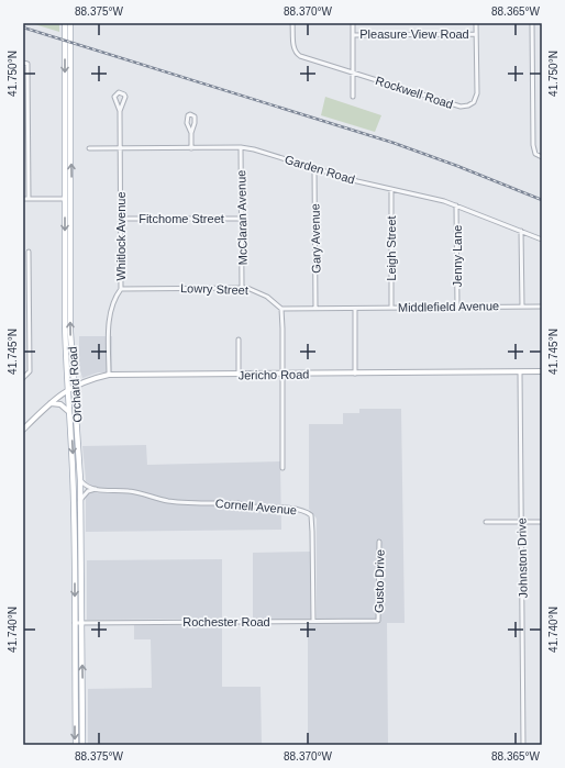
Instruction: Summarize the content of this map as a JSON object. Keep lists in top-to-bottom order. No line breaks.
{"streets":{"main road":["Jericho Road","Orchard Road"],"street":["Pleasure View Road","Rockwell Road","Garden Road","McClaran Avenue","Fitchome Street","Whitlock Avenue","Gary Avenue","Leigh Street","Jenny Lane","Lowry Street","Middlefield Avenue","Cornell Avenue","Johnston Drive","Gusto Drive","Rochester Road"]},"crossings":[["Pleasure View Road","Rockwell Road"],["Garden Road","McClaran Avenue"],["Garden Road","Whitlock Avenue"],["Garden Road","Gary Avenue"],["Garden Road","Leigh Street"],["Garden Road","Jenny Lane"],["McClaran Avenue","Fitchome Street"],["McClaran Avenue","Lowry Street"],["Fitchome Street","Whitlock Avenue"],["Whitlock Avenue","Lowry Street"],["Whitlock Avenue","Jericho Road"],["Leigh Street","Middlefield Avenue"],["Jenny Lane","Middlefield Avenue"],["Jericho Road","Orchard Road"],["Jericho Road","Johnston Drive"],["Orchard Road","Cornell Avenue"],["Orchard Road","Rochester Road"],["Cornell Avenue","Rochester Road"],["Gusto Drive","Rochester Road"]],"coordinates":["88.375°W","88.370°W","88.365°W","41.750°N","41.745°N","41.740°N"]}
